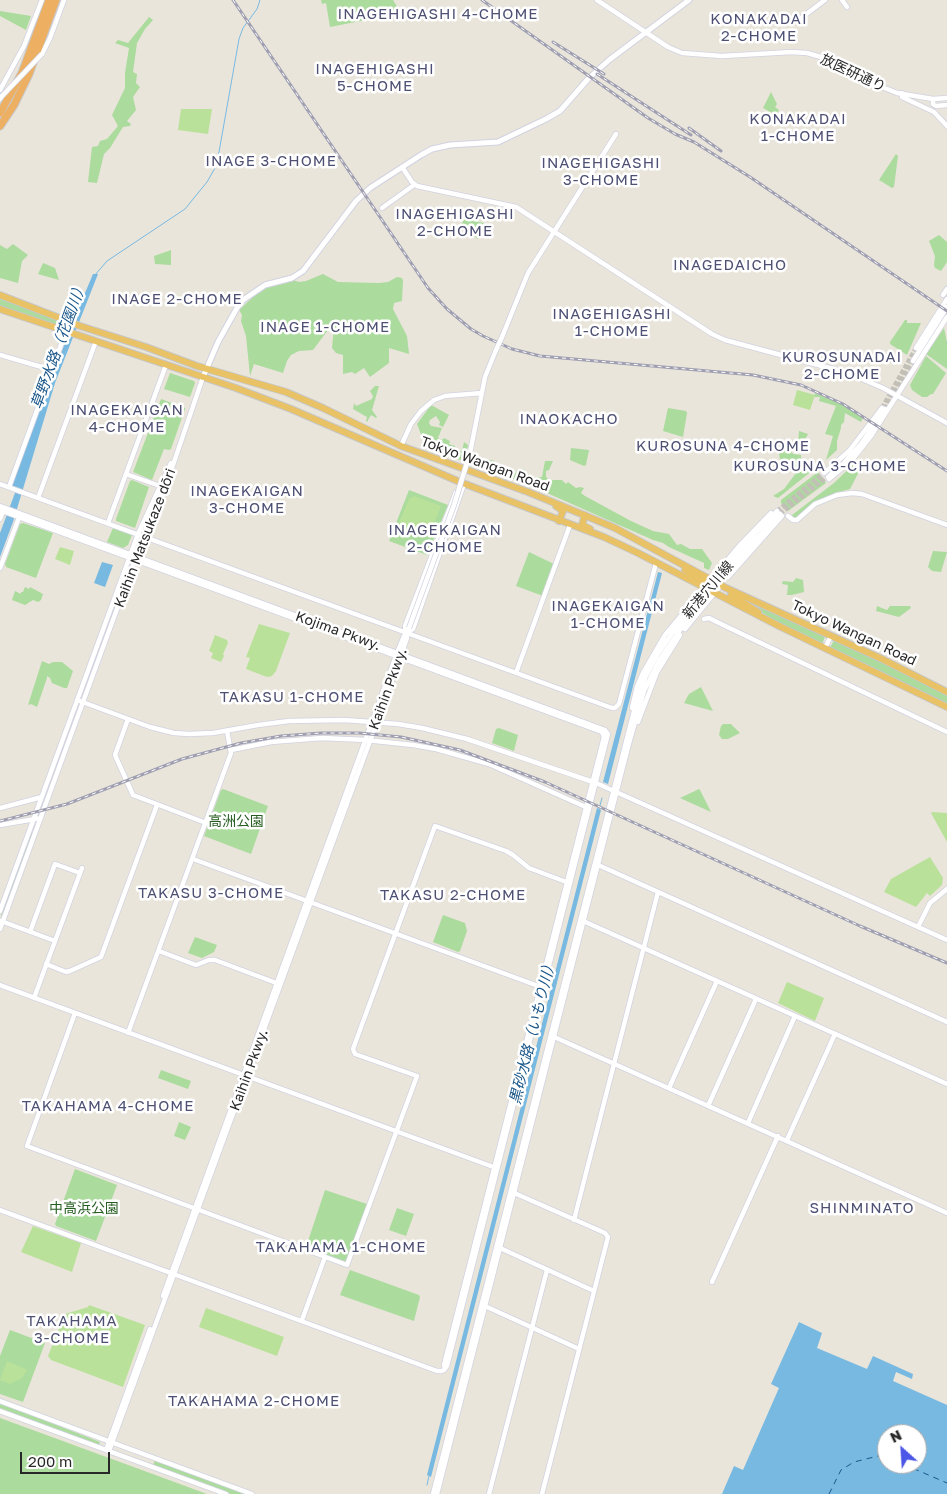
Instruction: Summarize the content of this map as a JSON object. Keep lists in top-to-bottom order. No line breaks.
{"streets":{"highway":["Tokyo Wangan Road"],"street":["放医研通り","Kaihin Matsukaze dōri","新港穴川線","Kojima Pkwy.","Kaihin Pkwy."]},"crossings":[["Kaihin Matsukaze dōri","Kojima Pkwy."],["Kojima Pkwy.","Kaihin Pkwy."]],"districts":["INAGEHIGASHI 4-CHOME","KONAKADAI 2-CHOME","INAGEHIGASHI 5-CHOME","KONAKADAI 1-CHOME","INAGE 3-CHOME","INAGEHIGASHI 3-CHOME","INAGEHIGASHI 2-CHOME","INAGEDAICHO","INAGE 2-CHOME","INAGEHIGASHI 1-CHOME","INAGE 1-CHOME","KUROSUNADAI 2-CHOME","INAGEKAIGAN 4-CHOME","INAOKACHO","KUROSUNA 4-CHOME","KUROSUNA 3-CHOME","INAGEKAIGAN 3-CHOME","INAGEKAIGAN 2-CHOME","INAGEKAIGAN 1-CHOME","TAKASU 1-CHOME","TAKASU 3-CHOME","TAKASU 2-CHOME","TAKAHAMA 4-CHOME","SHINMINATO","TAKAHAMA 1-CHOME","TAKAHAMA 3-CHOME","TAKAHAMA 2-CHOME"],"water":["草野水路（花園川）","黒砂水路（いもり川）"],"parks":["高洲公園","中高浜公園"],"scale_bar":"200 m","north":"top left"}
